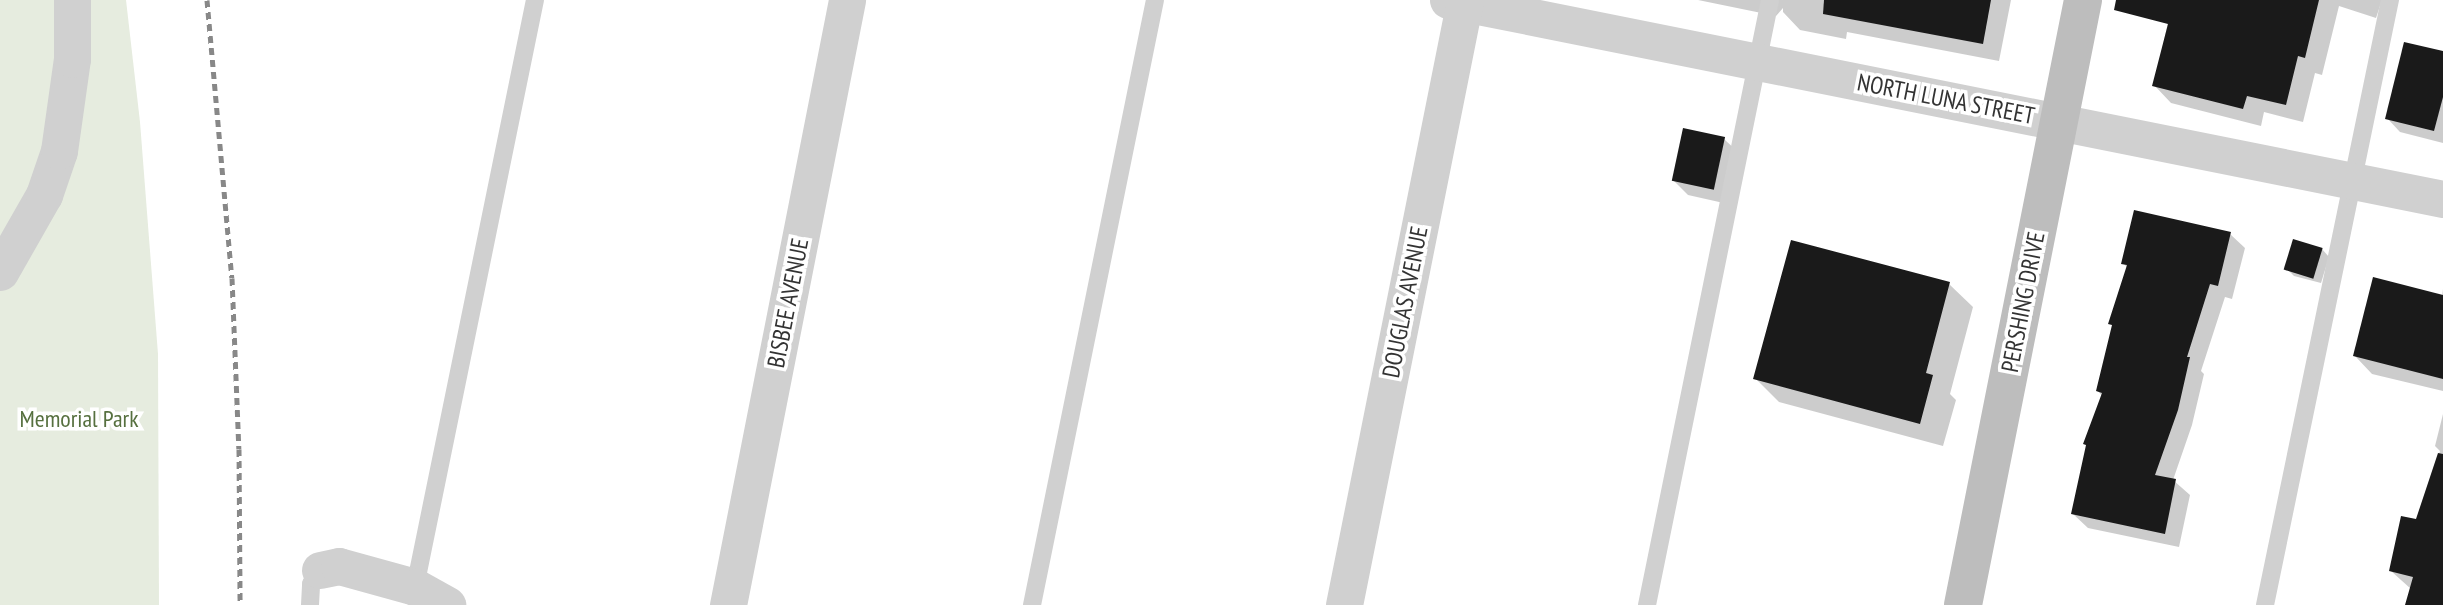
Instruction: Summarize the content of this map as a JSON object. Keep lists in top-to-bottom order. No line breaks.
{"streets":{"main road":["PERSHING DRIVE"],"street":["NORTH LUNA STREET","DOUGLAS AVENUE","BISBEE AVENUE"]},"crossings":[["NORTH LUNA STREET","DOUGLAS AVENUE"],["NORTH LUNA STREET","PERSHING DRIVE"]],"parks":["Memorial Park"]}
